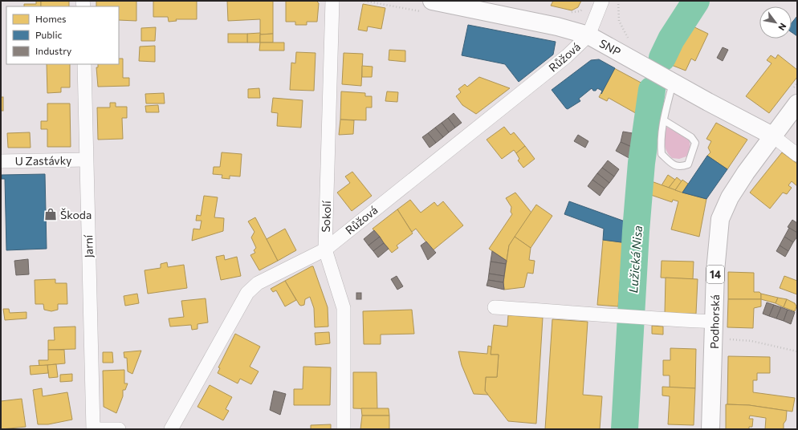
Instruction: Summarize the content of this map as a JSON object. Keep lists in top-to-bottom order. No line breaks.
{"streets":{"street":["SNP","Růžová","U Zastávky","Sokolí","Jarní","14","Podhorská"]},"crossings":[["SNP","Růžová"],["SNP","Podhorská"],["Růžová","Sokolí"],["U Zastávky","Jarní"]],"water":["Lužická Nisa"],"places":{"shop":["Škoda"]},"legend":["Homes","Public","Industry"],"north":"bottom right"}
